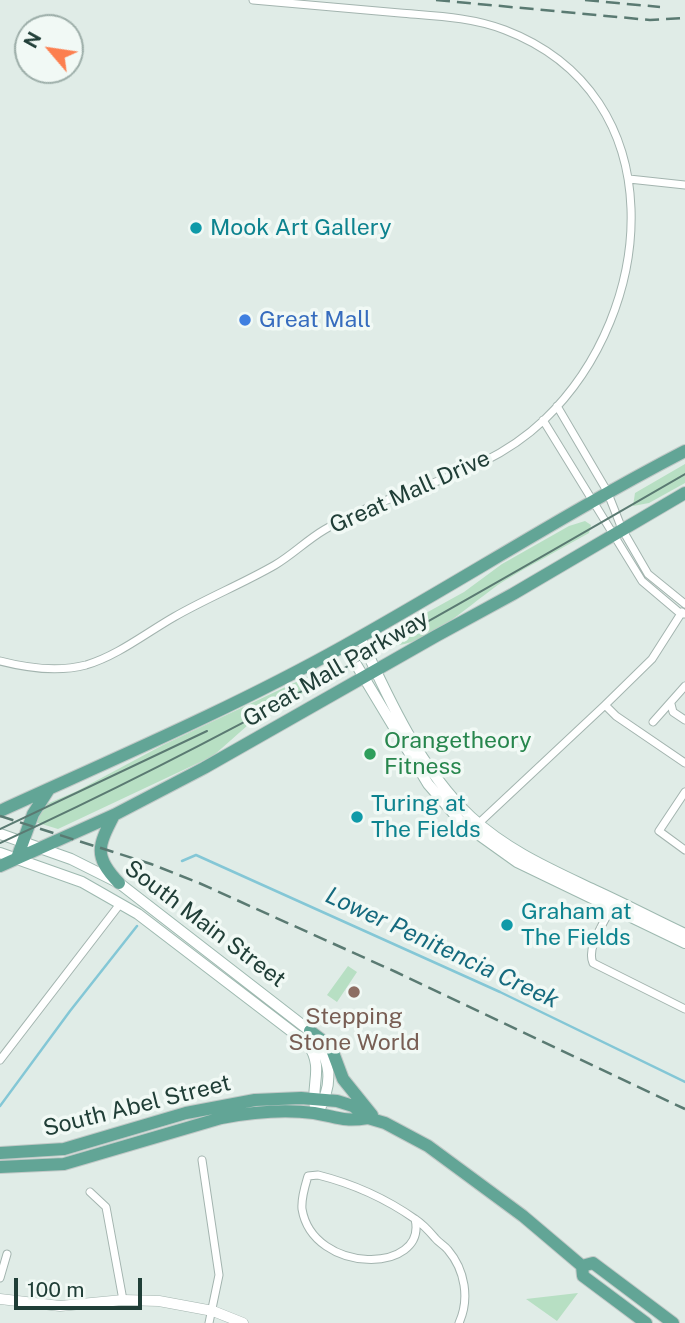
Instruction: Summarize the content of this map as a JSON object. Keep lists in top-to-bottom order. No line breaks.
{"streets":{"main road":["Great Mall Parkway","South Main Street","South Abel Street"],"street":["Great Mall Drive"]},"crossings":[["Great Mall Parkway","South Main Street"],["South Main Street","South Abel Street"]],"water":["Lower Penitencia Creek"],"places":["Mook Art Gallery","Great Mall","Orangetheory Fitness","Turing at The Fields","Graham at The Fields","Stepping Stone World"],"scale_bar":"100 m","north":"top left"}
